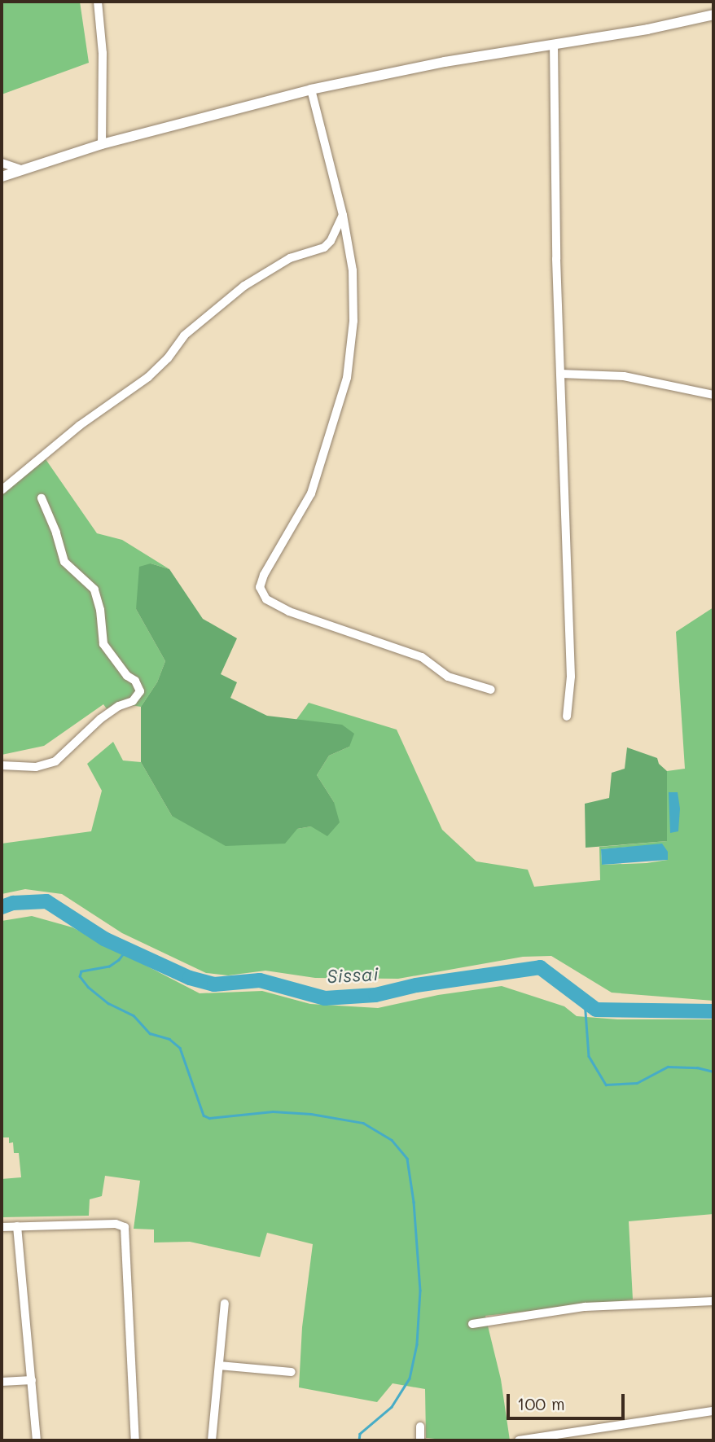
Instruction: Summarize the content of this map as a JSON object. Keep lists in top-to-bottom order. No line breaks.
{"water":["Sissai"],"scale_bar":"100 m"}
